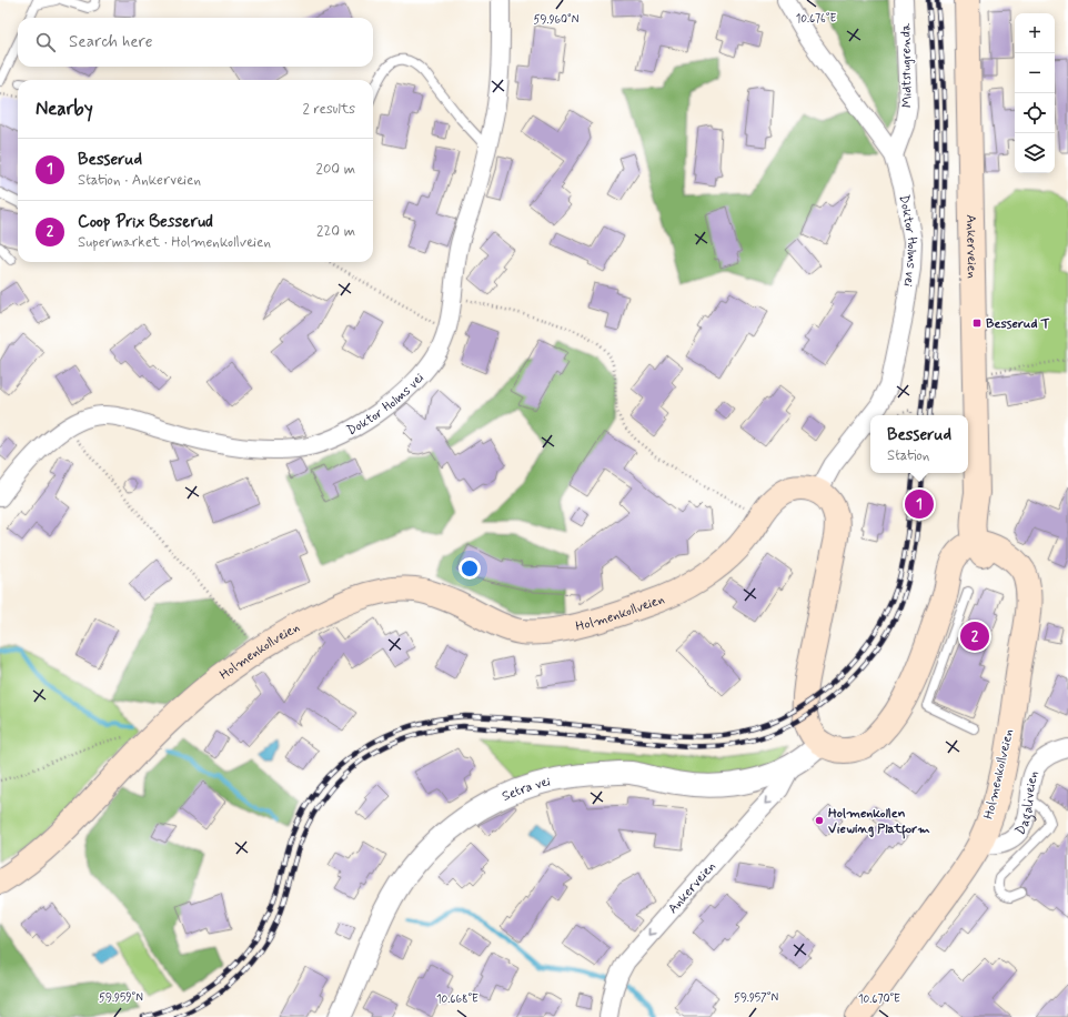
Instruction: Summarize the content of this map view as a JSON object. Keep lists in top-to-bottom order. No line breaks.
{"streets":{"main road":["Ankerveien","Holmenkollveien"],"street":["Midtstugrenda","Doktor Holms vei","Setra vei","Dagaliveien"]},"crossings":[["Midtstugrenda","Doktor Holms vei"],["Doktor Holms vei","Holmenkollveien"],["Ankerveien","Holmenkollveien"],["Ankerveien","Setra vei"],["Holmenkollveien","Dagaliveien"]],"one_way":["Ankerveien"],"places":{"transit":["Besserud T"],"other":["Holmenkollen Viewing Platform"]},"page":{"map_buttons":["+","−"],"search":"Search here","heading":["Nearby","2 results"],"list":[{"mark":"1","name":"Besserud","note":"Station · Ankerveien","value":"200 m"},{"mark":"2","name":"Coop Prix Besserud","note":"Supermarket · Holmenkollveien","value":"220 m"}],"popup":["Besserud","Station"],"pins":["1","2"]},"coordinates":["10.676°E","59.960°N","59.959°N","59.957°N","10.668°E","10.670°E"]}
